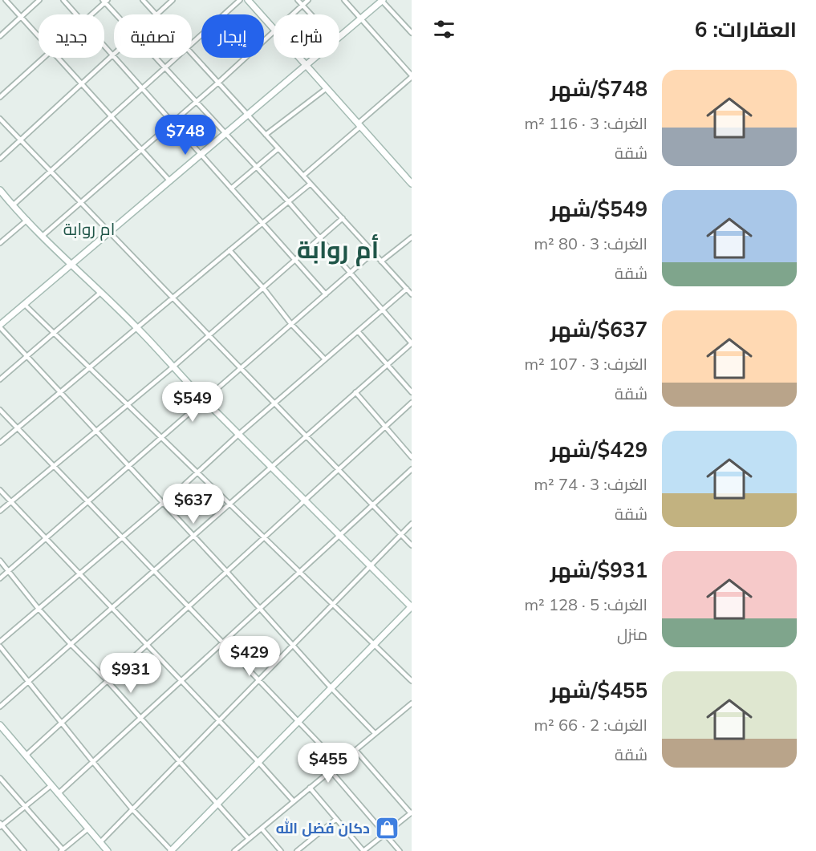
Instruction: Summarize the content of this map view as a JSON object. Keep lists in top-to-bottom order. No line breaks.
{"districts":["ام روابة","أم روابة"],"places":{"shop":["دكان فضل الله"]},"page":{"heading":"العقارات: 6","chip":["شراء","إيجار","تصفية","جديد"],"list":[{"name":"$748/شهر","note":"الغرف: 3 · 116 m² · شقة"},{"name":"$549/شهر","note":"الغرف: 3 · 80 m² · شقة"},{"name":"$637/شهر","note":"الغرف: 3 · 107 m² · شقة"},{"name":"$429/شهر","note":"الغرف: 3 · 74 m² · شقة"},{"name":"$931/شهر","note":"الغرف: 5 · 128 m² · منزل"},{"name":"$455/شهر","note":"الغرف: 2 · 66 m² · شقة"}],"price":["$748","$549","$637","$429","$931","$455"]}}
